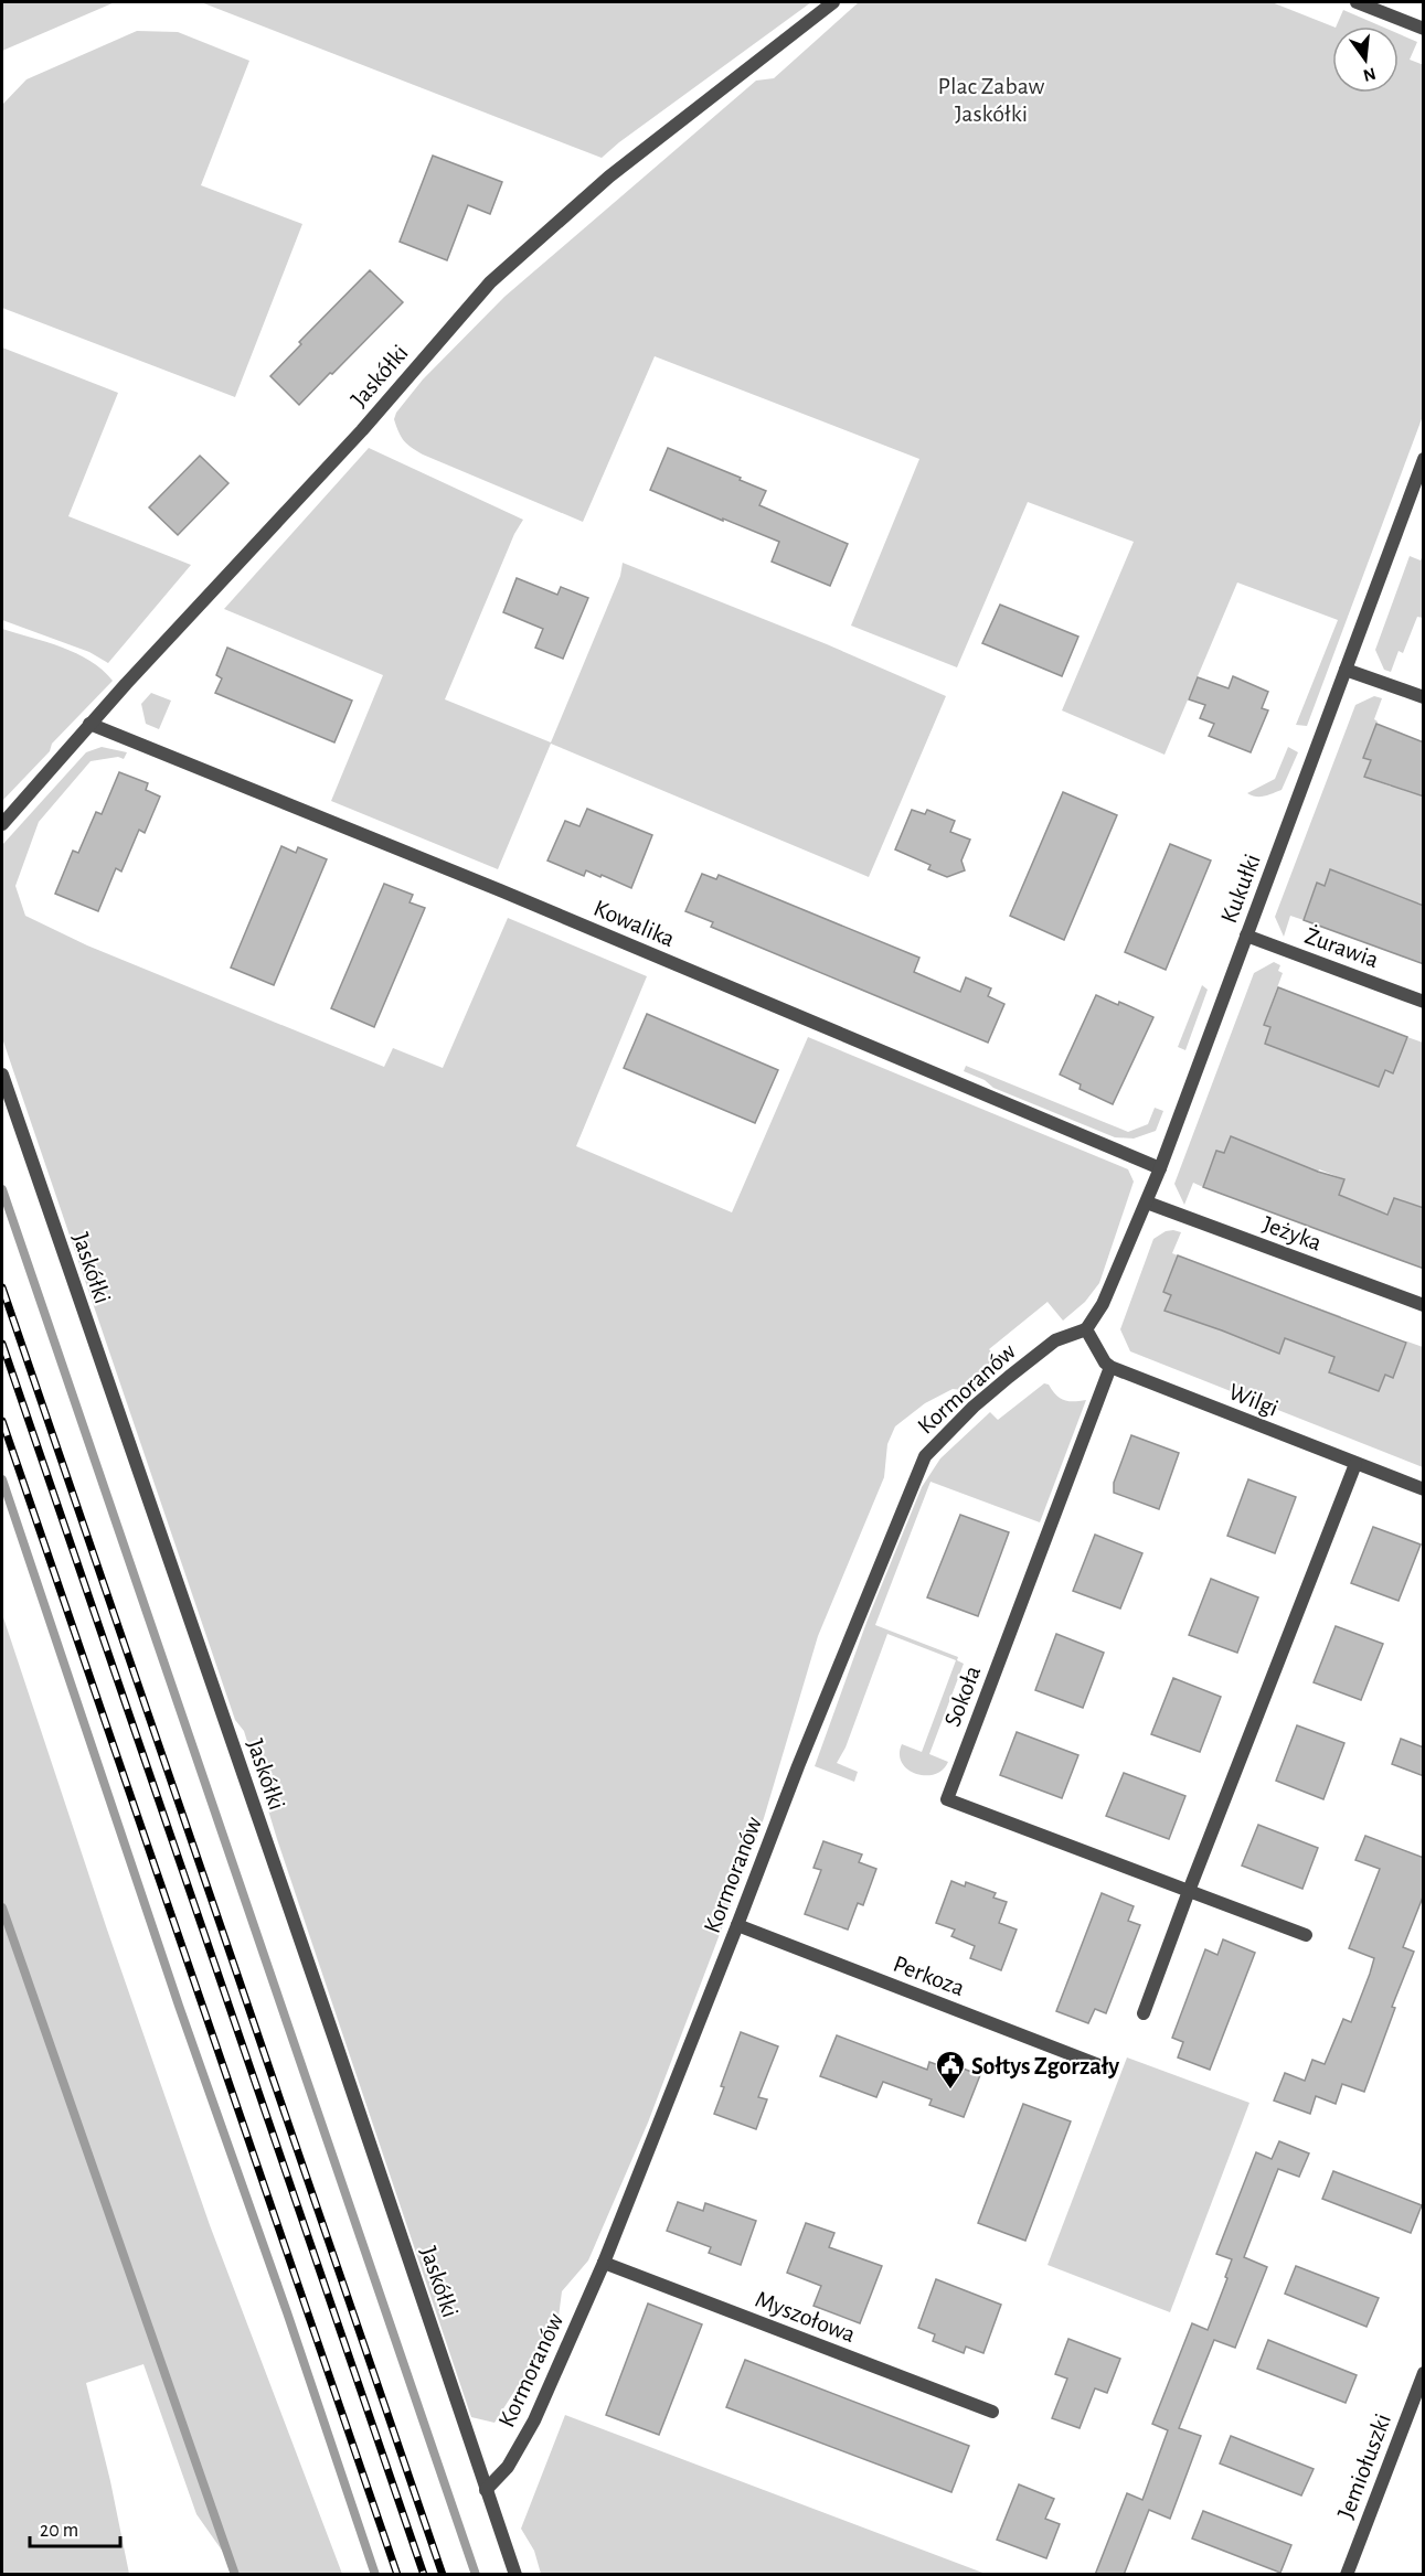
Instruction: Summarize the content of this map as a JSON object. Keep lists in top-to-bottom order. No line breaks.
{"streets":{"street":["Jaskółki","Kukułki","Kowalika","Żurawia","Jeżyka","Kormoranów","Wilgi","Sokoła","Perkoza","Myszołowa","Jemiołuszki"]},"crossings":[["Jaskółki","Kowalika"],["Jaskółki","Kormoranów"],["Kukułki","Kowalika"],["Kukułki","Żurawia"],["Kukułki","Jeżyka"],["Kukułki","Kormoranów"],["Kormoranów","Perkoza"],["Kormoranów","Myszołowa"],["Wilgi","Sokoła"]],"parks":["Plac Zabaw Jaskółki"],"places":{"public building":["Sołtys Zgorzały"]},"scale_bar":"20 m","north":"bottom"}
